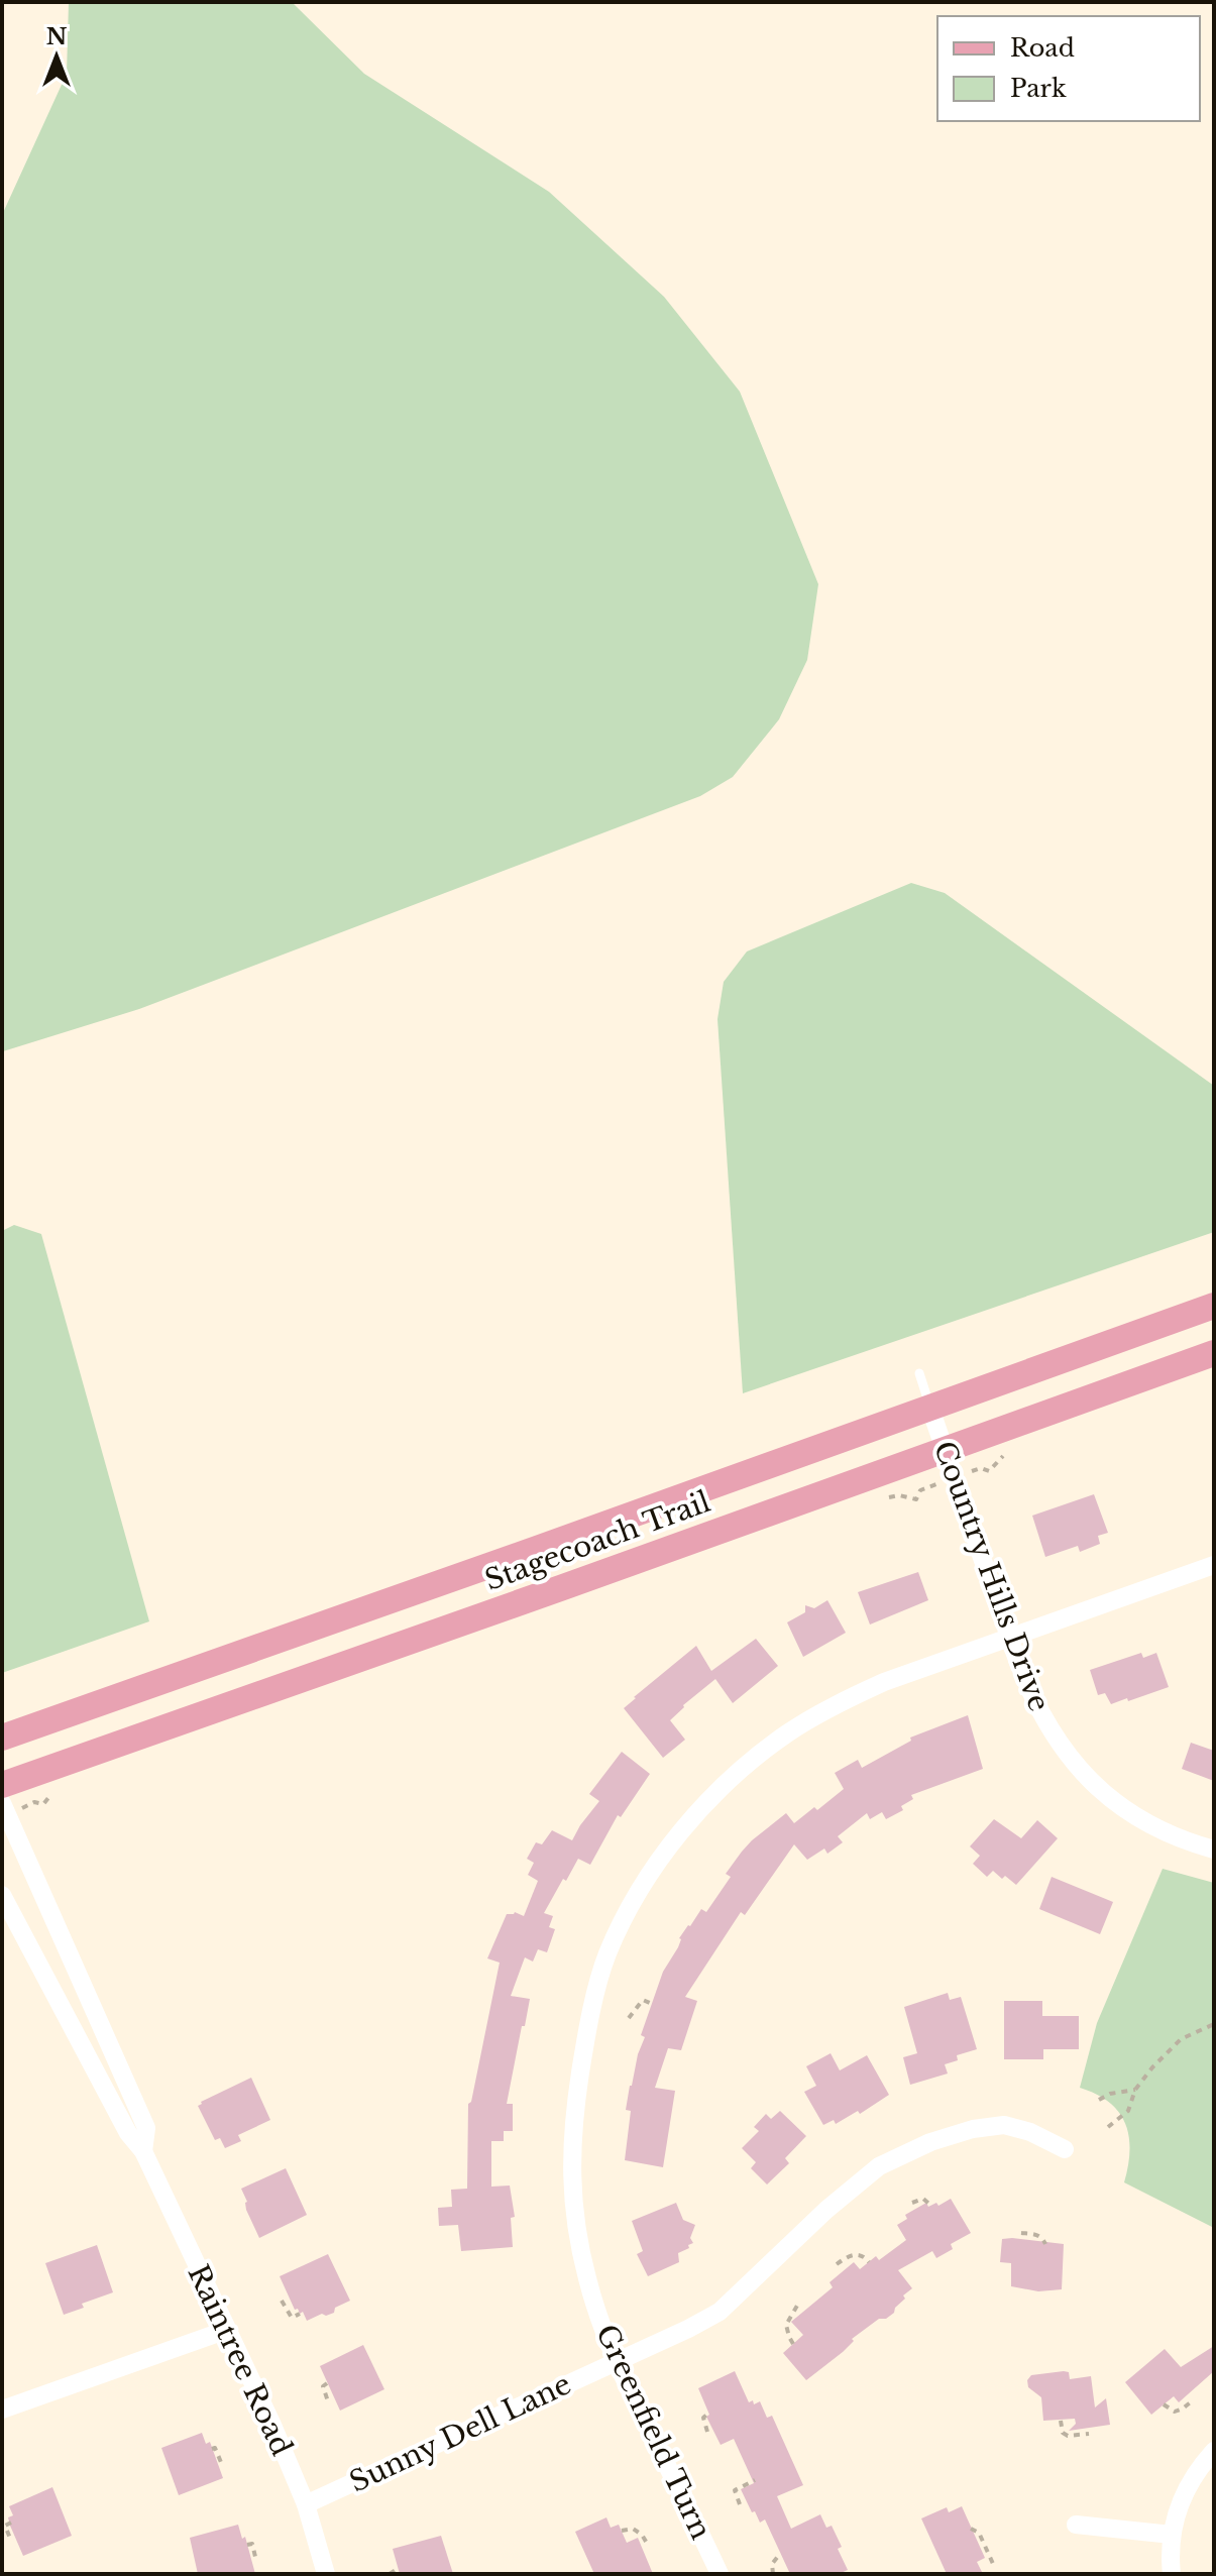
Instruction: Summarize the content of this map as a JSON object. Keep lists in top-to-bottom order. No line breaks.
{"streets":{"main road":["Stagecoach Trail"],"street":["Country Hills Drive","Raintree Road","Greenfield Turn","Sunny Dell Lane"]},"crossings":[["Stagecoach Trail","Country Hills Drive"],["Country Hills Drive","Greenfield Turn"],["Raintree Road","Sunny Dell Lane"],["Greenfield Turn","Sunny Dell Lane"]],"legend":["Road","Park"],"north":"top"}
